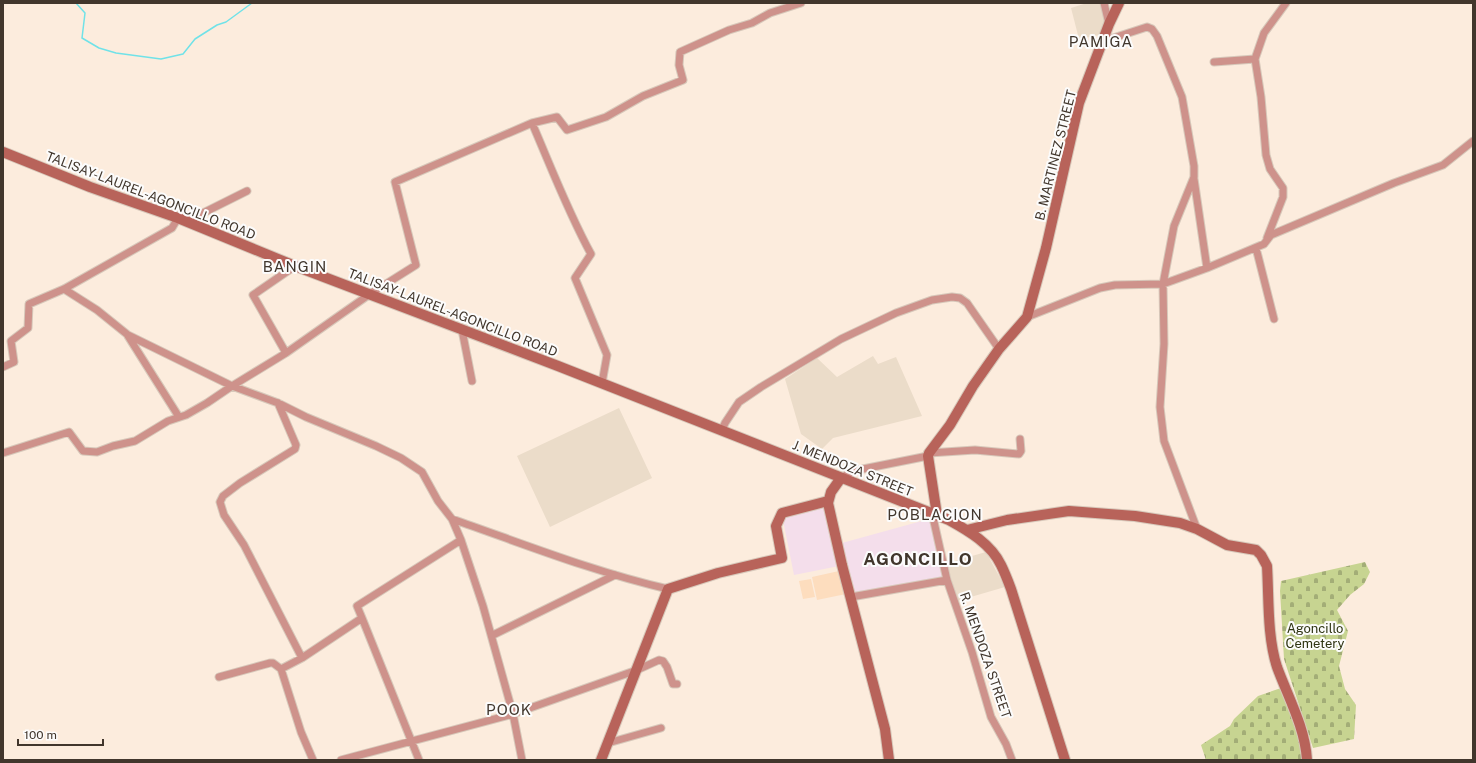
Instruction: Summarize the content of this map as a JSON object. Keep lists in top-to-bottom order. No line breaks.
{"streets":{"main road":["B. MARTINEZ STREET","TALISAY-LAUREL-AGONCILLO ROAD","J. MENDOZA STREET","R. MENDOZA STREET"]},"crossings":[["TALISAY-LAUREL-AGONCILLO ROAD","J. MENDOZA STREET"],["J. MENDOZA STREET","R. MENDOZA STREET"]],"districts":["PAMIGA","BANGIN","POBLACION","AGONCILLO","POOK"],"parks":["Agoncillo Cemetery"],"scale_bar":"100 m"}
